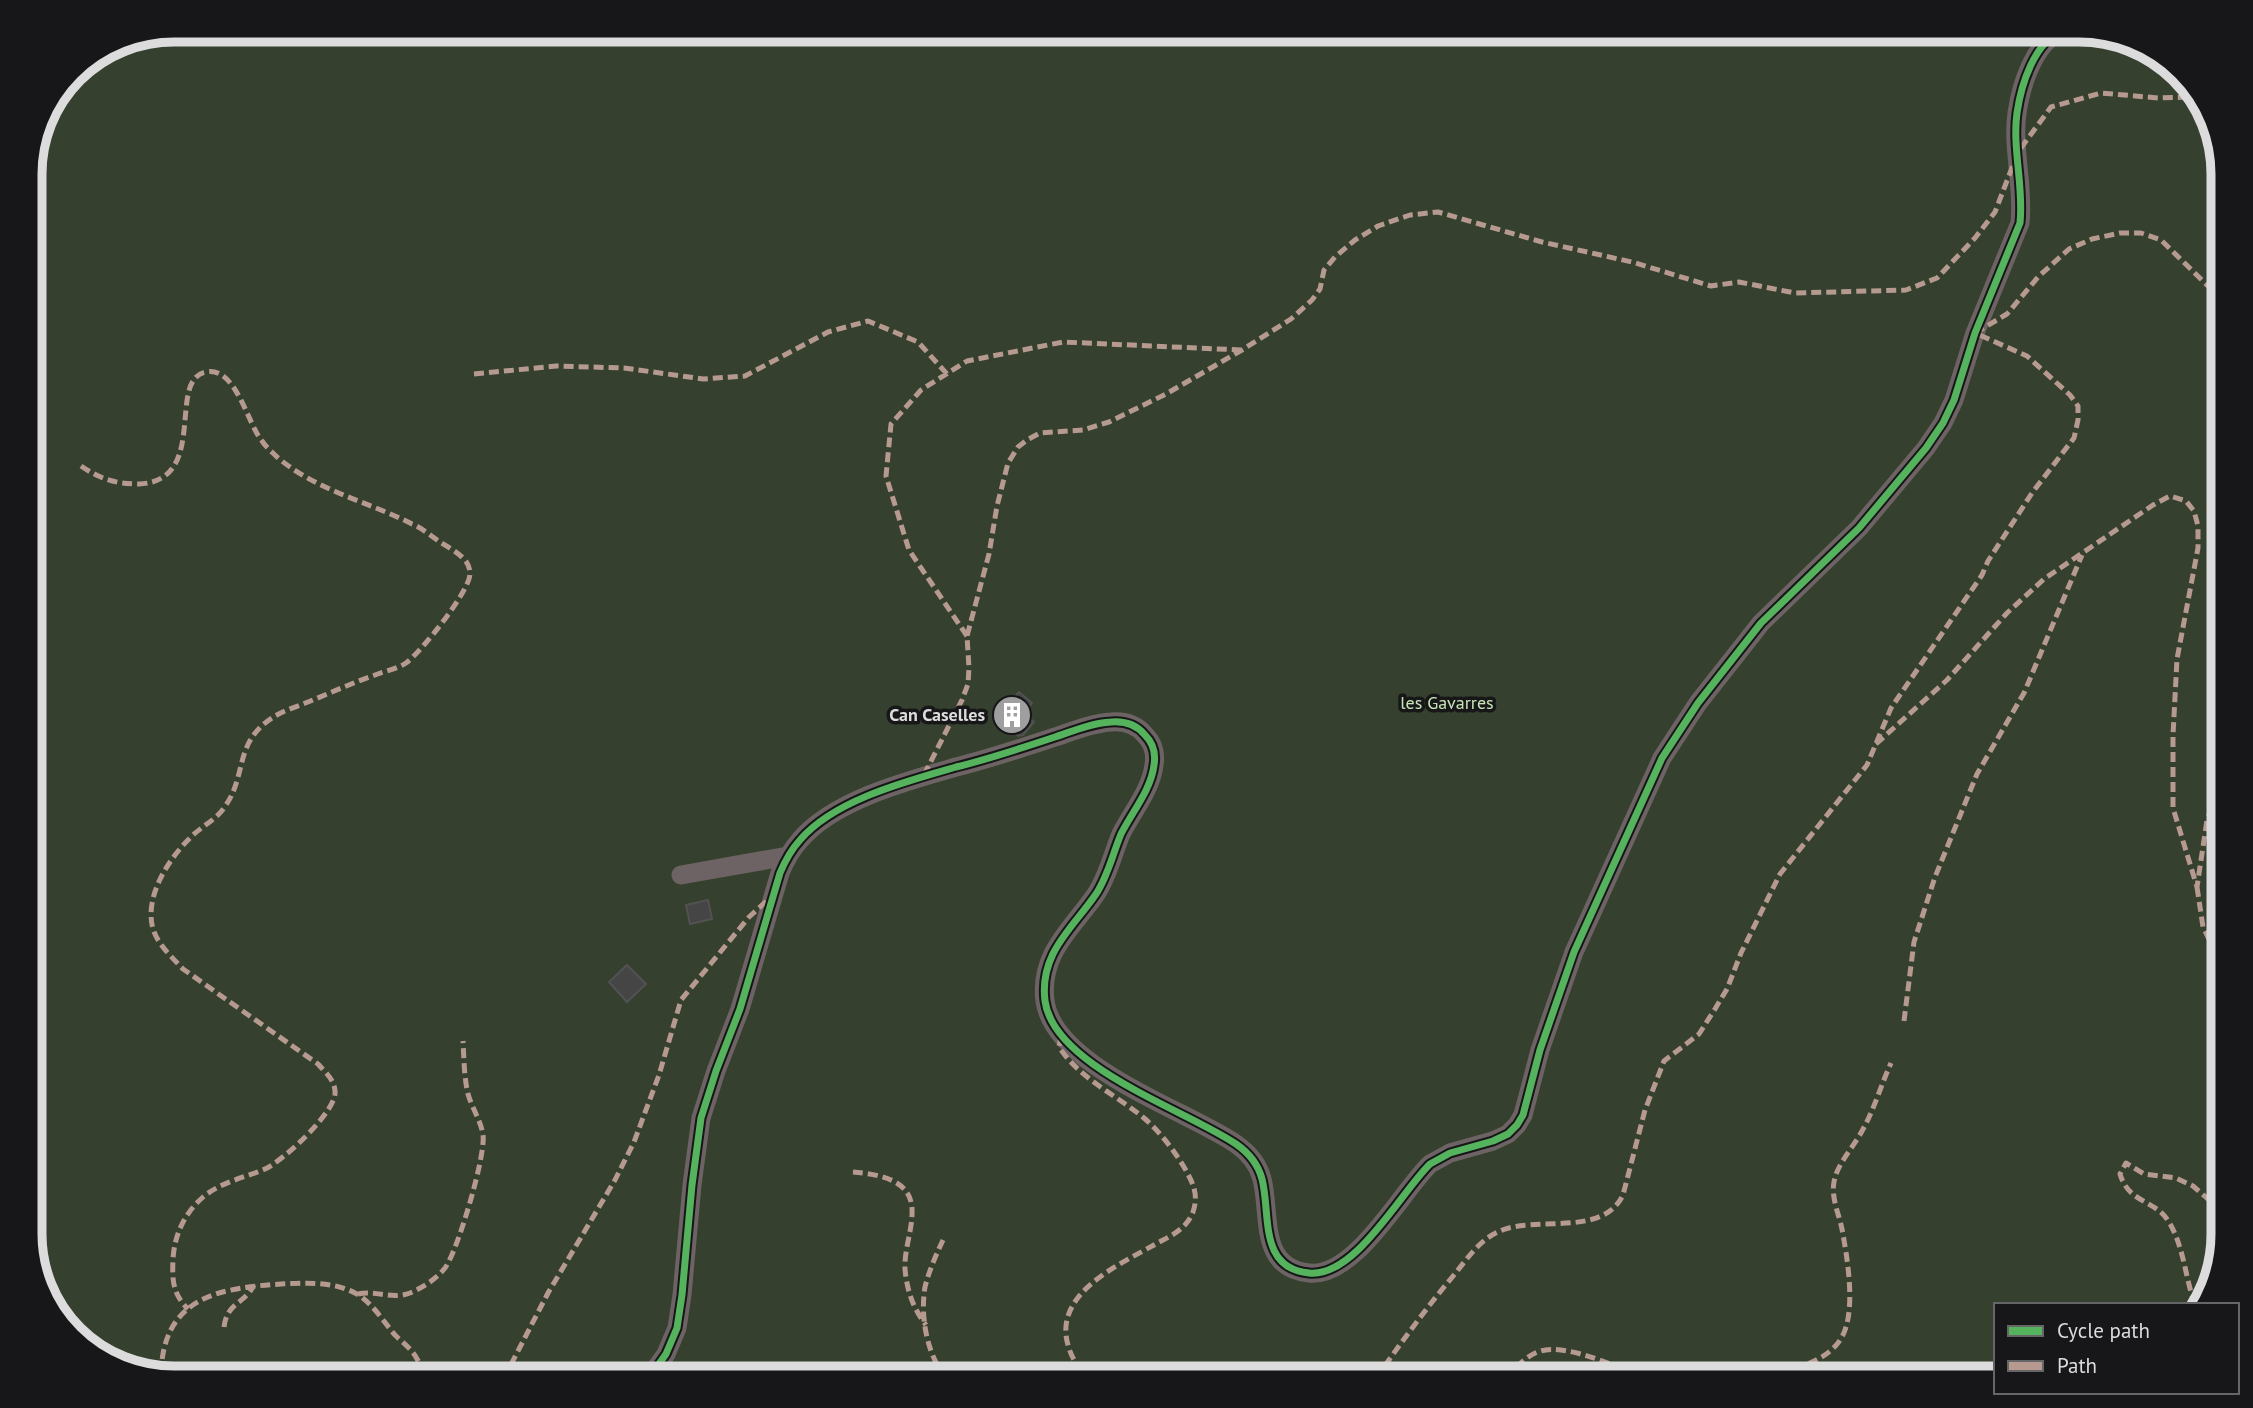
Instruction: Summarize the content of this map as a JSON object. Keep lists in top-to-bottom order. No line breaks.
{"parks":["les Gavarres"],"places":{"building":["Can Caselles"]},"legend":["Cycle path","Path"]}
